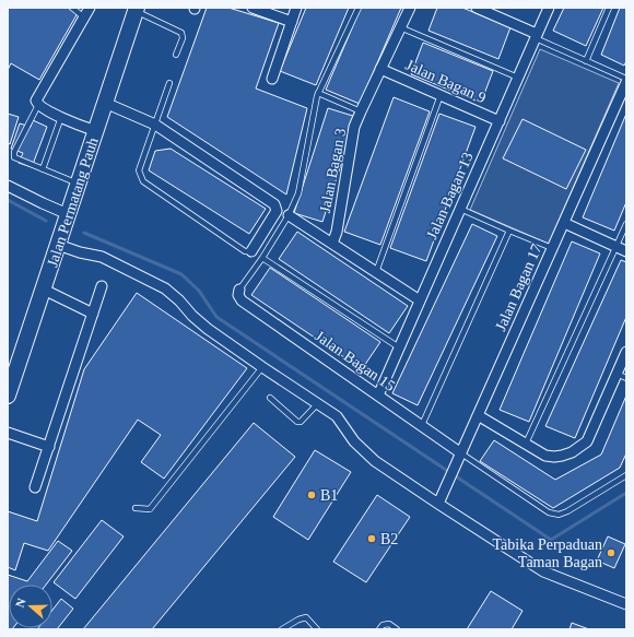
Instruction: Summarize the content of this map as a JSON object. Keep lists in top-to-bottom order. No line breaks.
{"streets":{"main road":["Jalan Permatang Pauh"],"street":["Jalan Bagan 9","Jalan Bagan 3","Jalan Bagan 13","Jalan Bagan 17","Jalan Bagan 15"]},"crossings":[["Jalan Bagan 9","Jalan Bagan 3"],["Jalan Bagan 9","Jalan Bagan 13"],["Jalan Bagan 13","Jalan Bagan 15"],["Jalan Bagan 17","Jalan Bagan 15"]],"places":["B1","B2","Tabika Perpaduan Taman Bagan"],"north":"left"}
